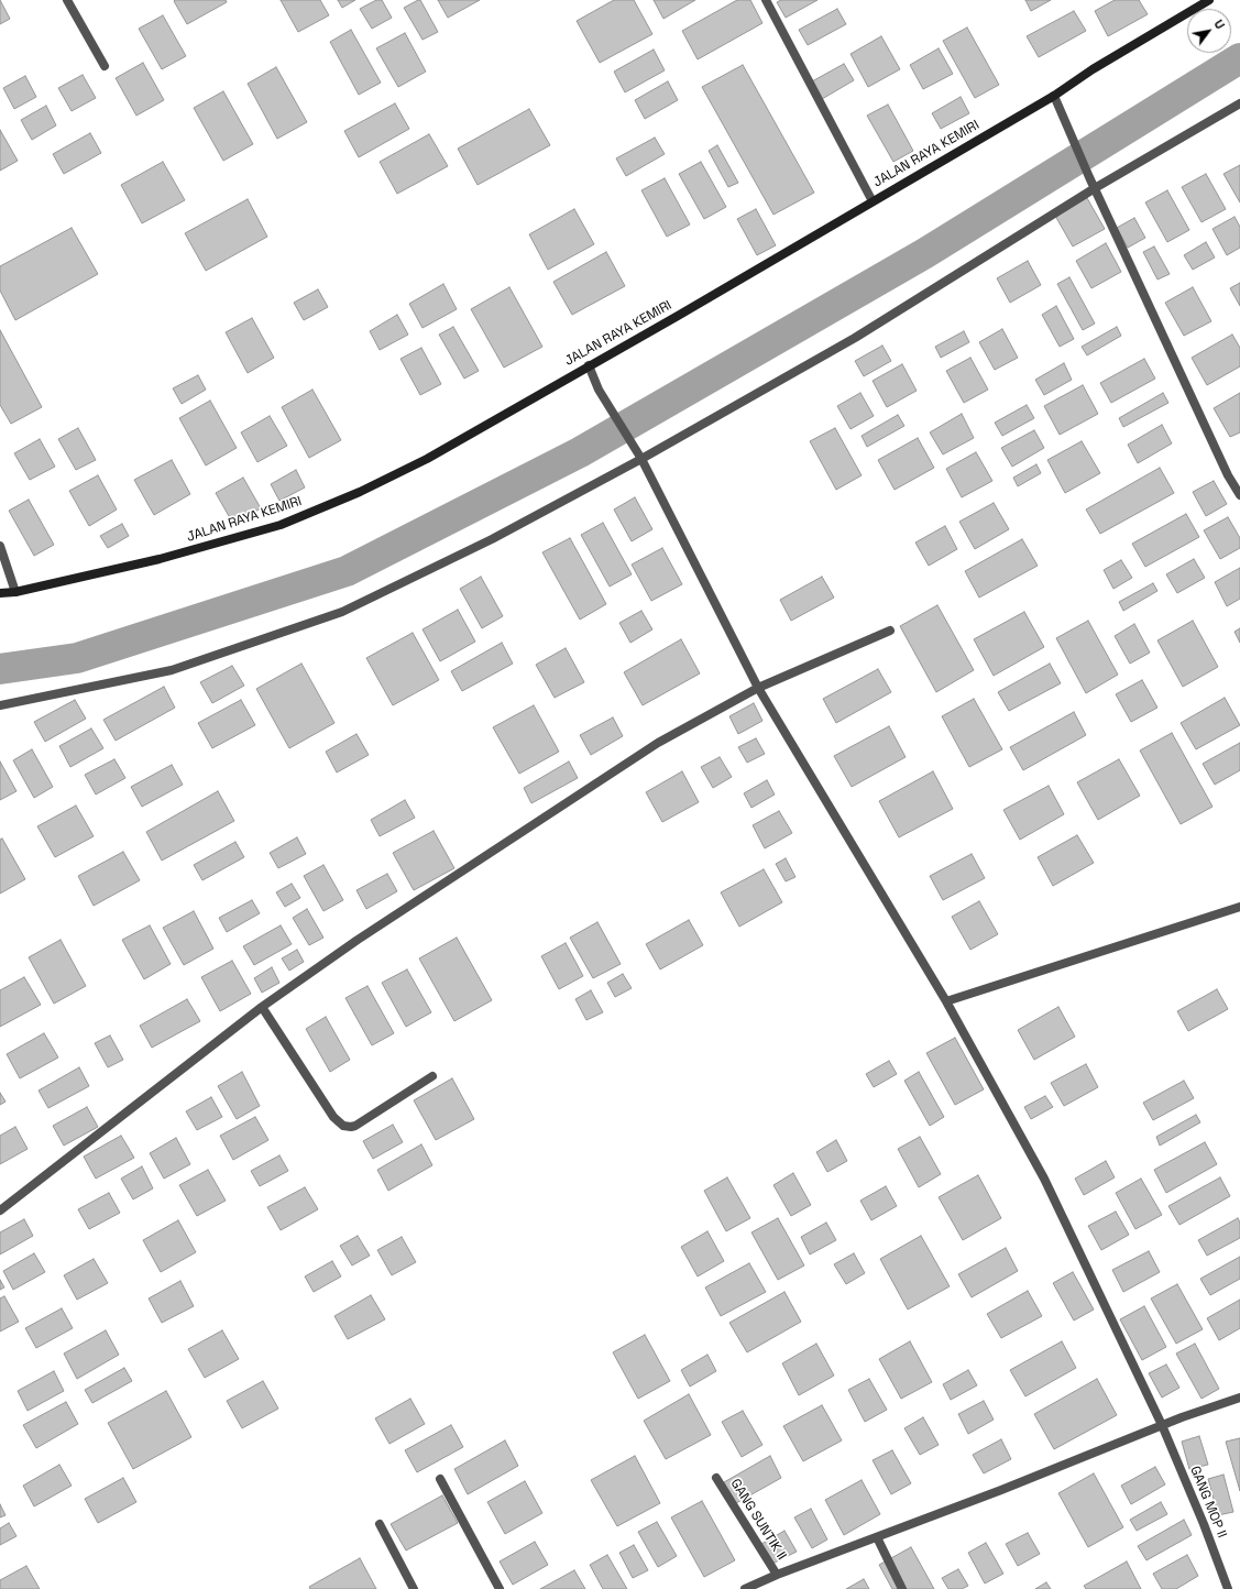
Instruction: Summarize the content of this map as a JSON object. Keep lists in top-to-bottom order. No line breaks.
{"streets":{"main road":["JALAN RAYA KEMIRI"],"street":["GANG MOP II","GANG SUNTIK II"]},"crossings":[["JALAN RAYA KEMIRI","GANG MOP II"]],"north":"top right"}
